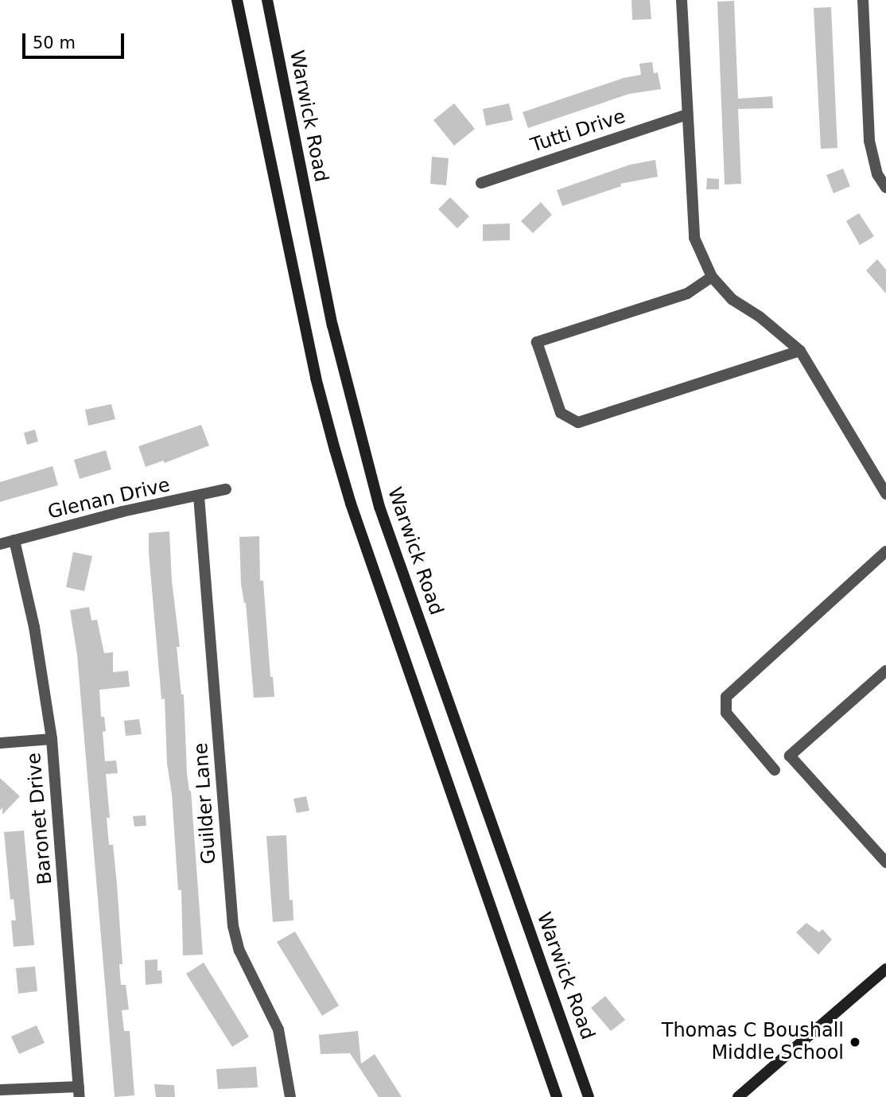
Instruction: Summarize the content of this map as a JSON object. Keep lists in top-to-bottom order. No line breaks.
{"streets":{"main road":["Warwick Road"],"street":["Tutti Drive","Glenan Drive","Guilder Lane","Baronet Drive"]},"crossings":[["Glenan Drive","Guilder Lane"],["Glenan Drive","Baronet Drive"]],"places":["Thomas C Boushall Middle School"],"scale_bar":"50 m"}
